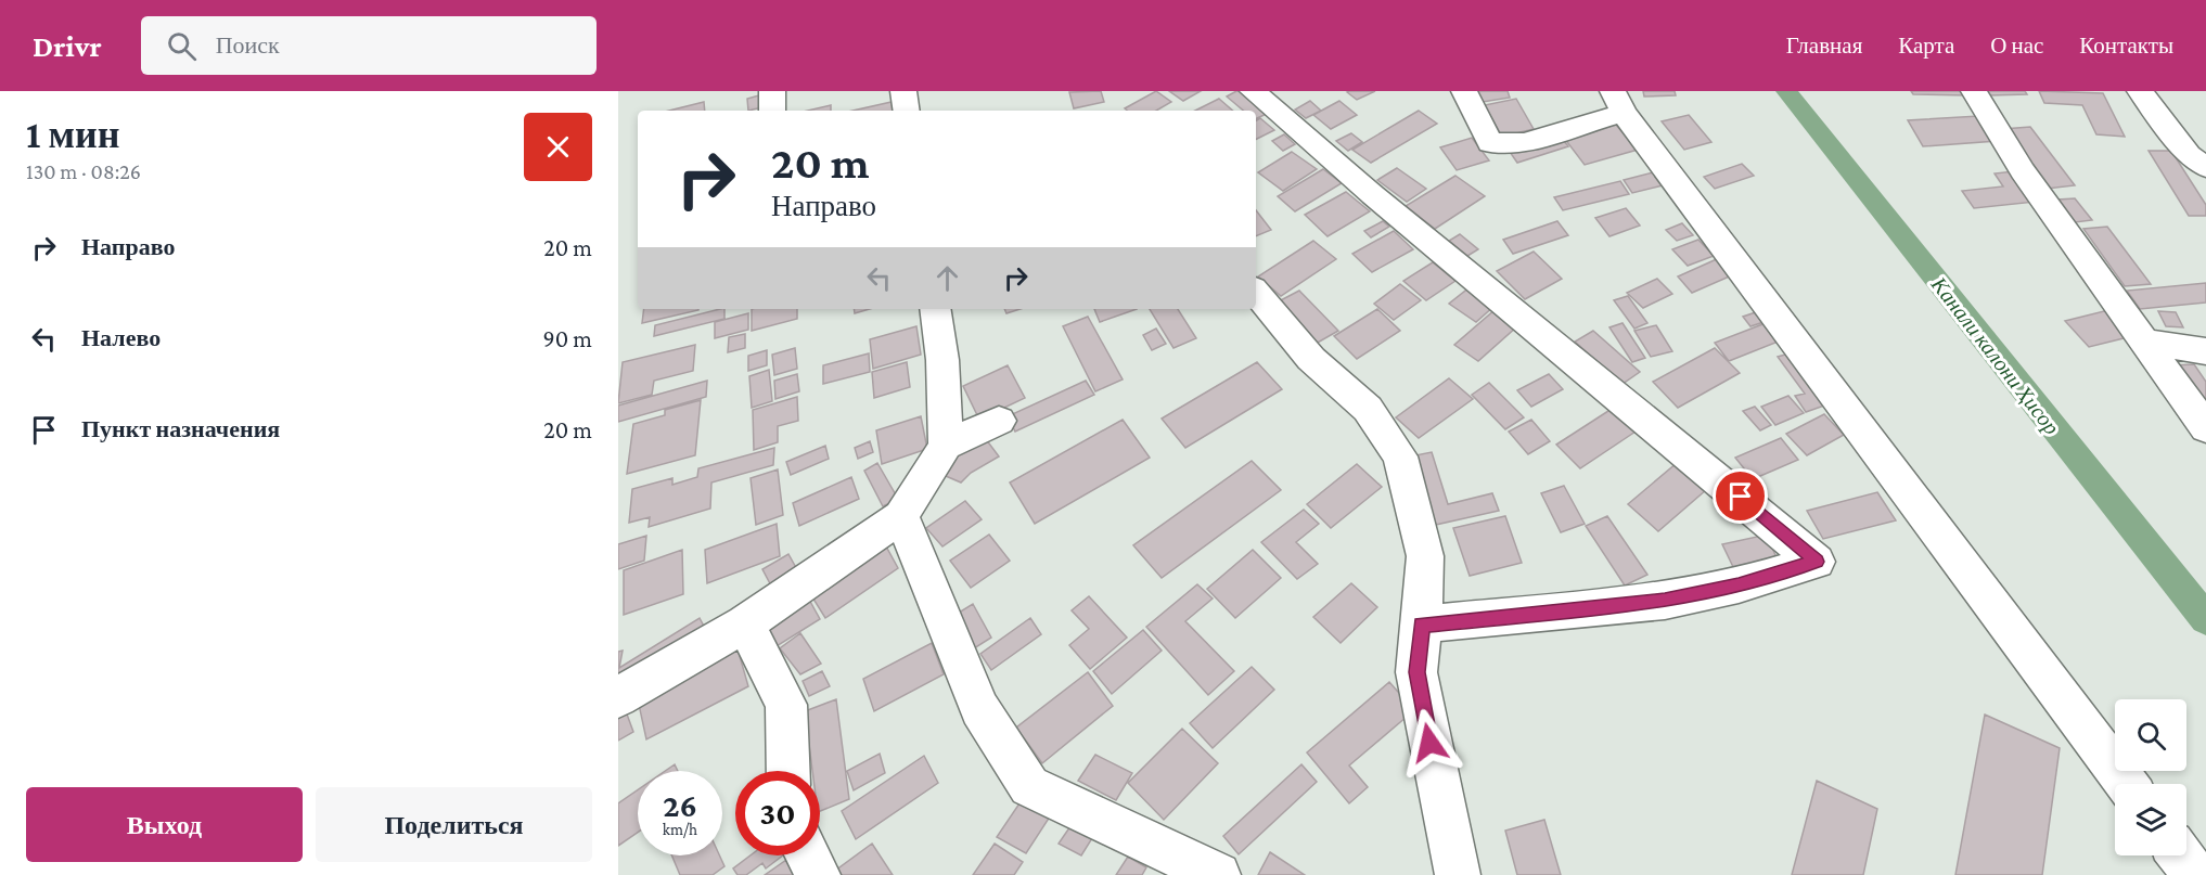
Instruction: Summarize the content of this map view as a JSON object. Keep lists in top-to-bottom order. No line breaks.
{"water":["Канали калони Ҳисор"],"page":{"header":"Drivr","search":"Поиск","nav":["Главная","Карта","О нас","Контакты"],"heading":["1 мин","130 m · 08:26"],"turn":["20 m","Направо"],"list":[{"name":"Направо","value":"20 m"},{"name":"Налево","value":"90 m"},{"name":"Пункт назначения","value":"20 m"}],"speed":"26 km/h","limit":"30","buttons":["Выход","Поделиться"]}}
